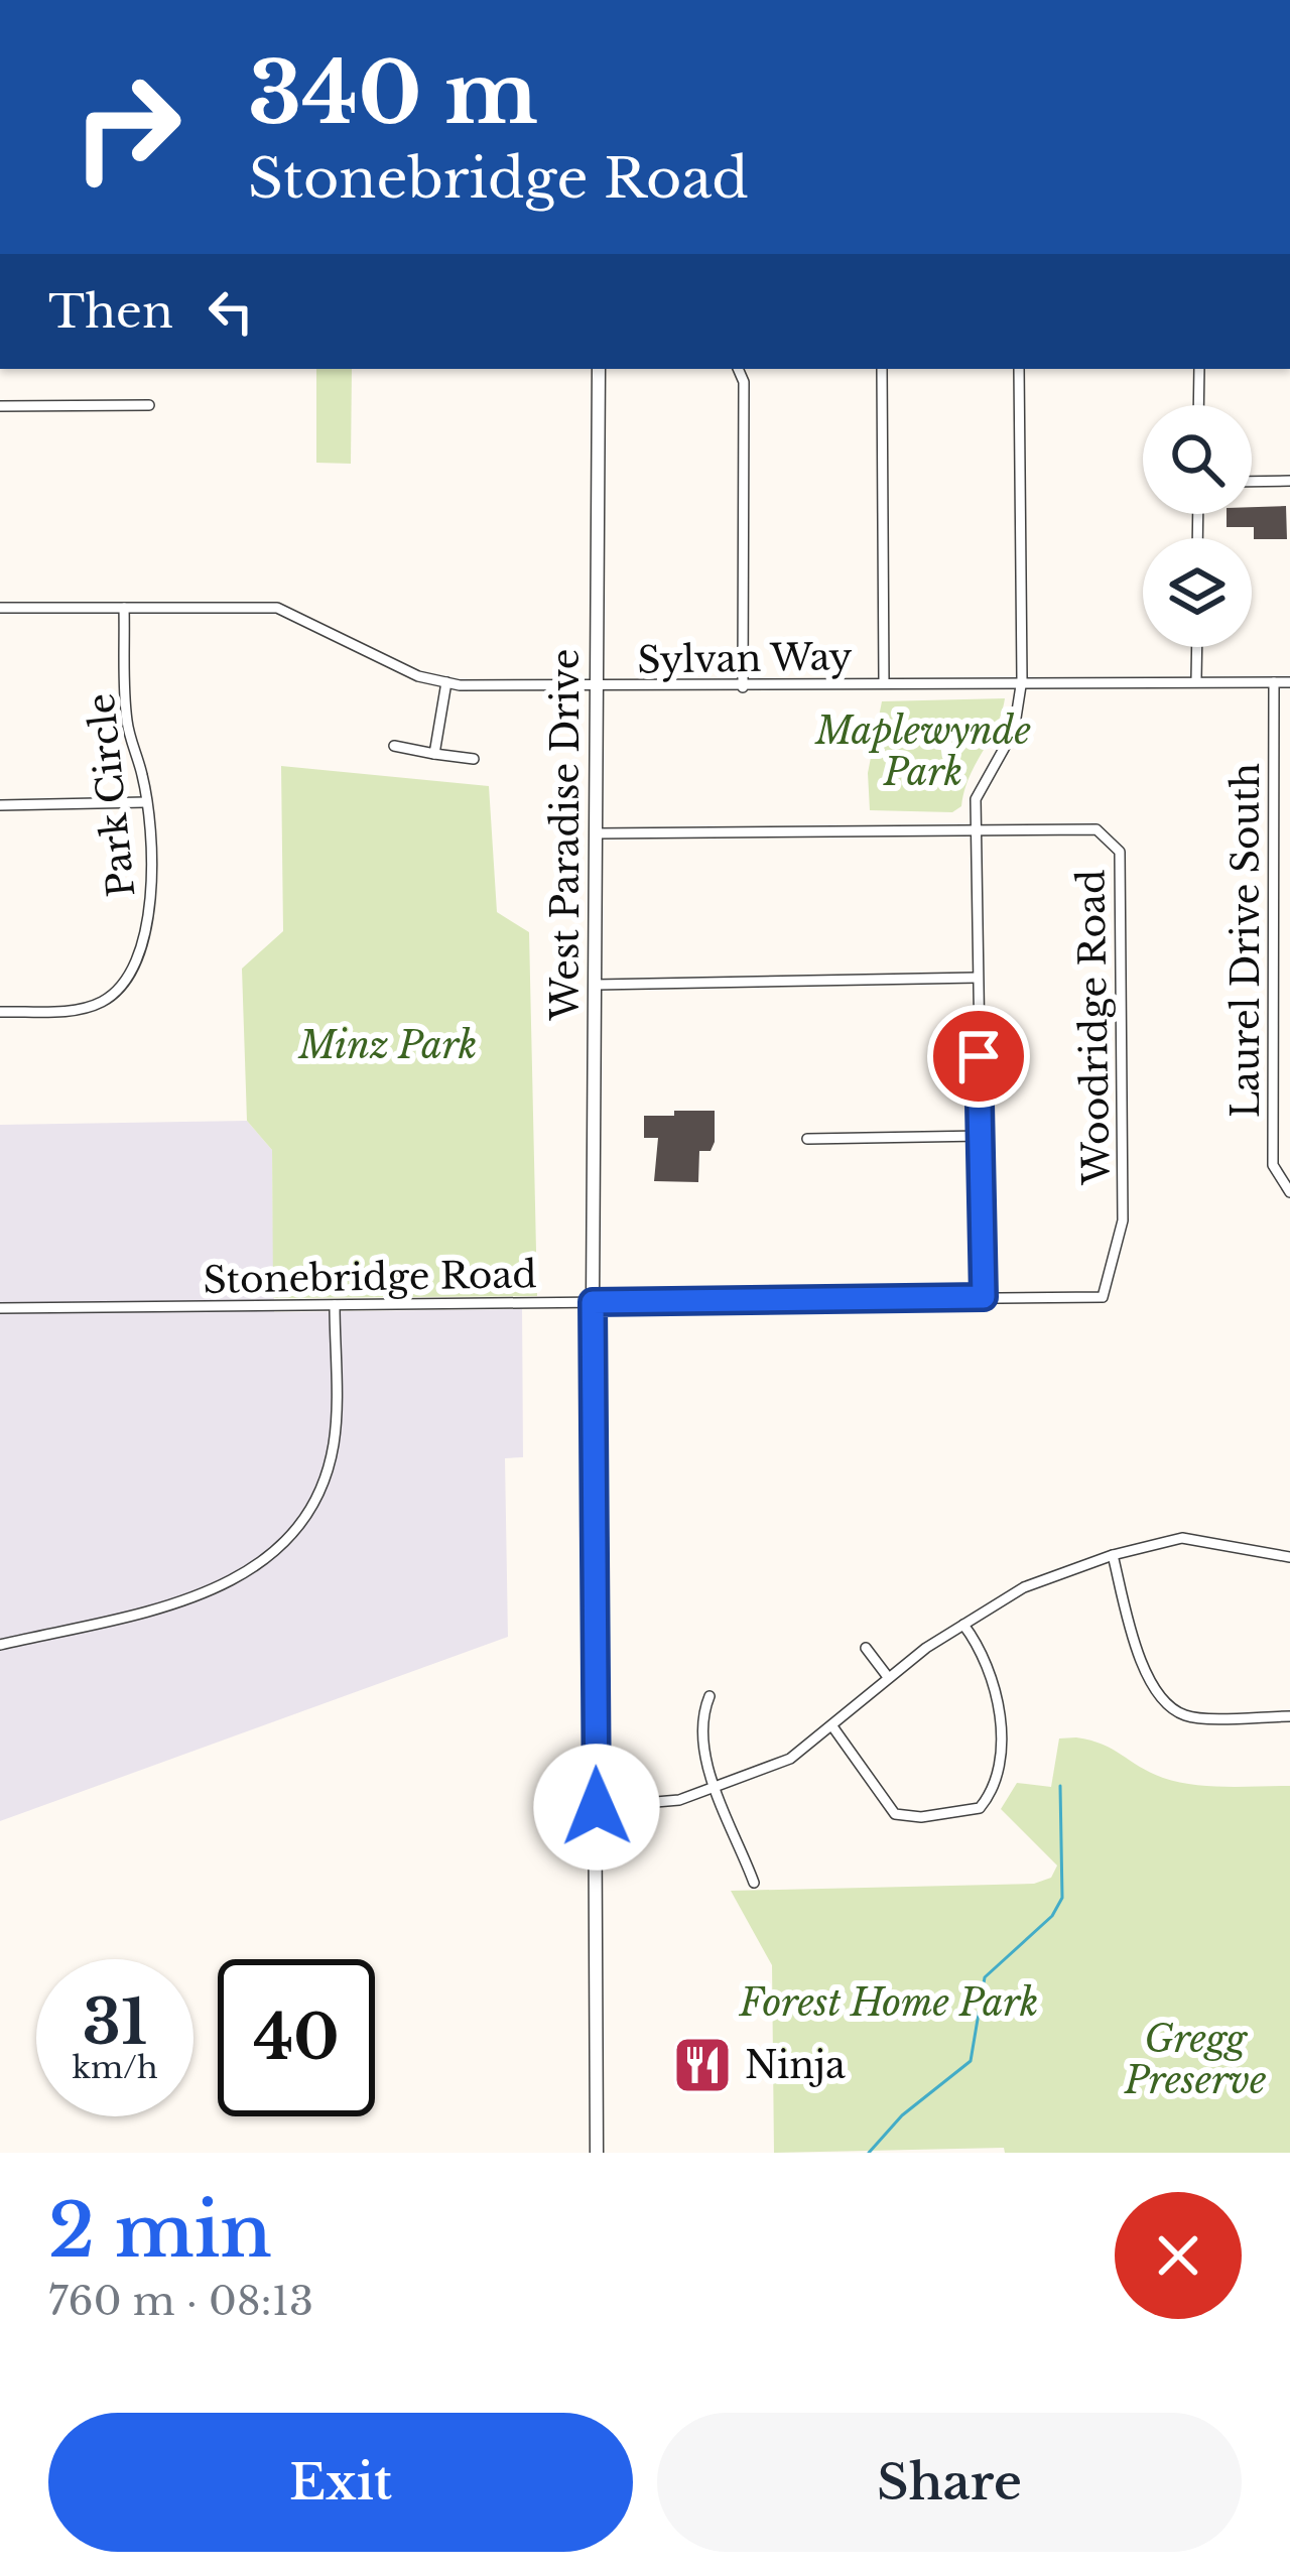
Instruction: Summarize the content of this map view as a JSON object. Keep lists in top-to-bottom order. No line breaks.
{"streets":{"street":["Sylvan Way","Park Circle","West Paradise Drive","Laurel Drive South","Woodridge Road","Stonebridge Road"]},"crossings":[["Sylvan Way","Park Circle"],["Sylvan Way","West Paradise Drive"],["Sylvan Way","Laurel Drive South"],["West Paradise Drive","Woodridge Road"],["West Paradise Drive","Stonebridge Road"],["Woodridge Road","Stonebridge Road"]],"parks":["Maplewynde Park","Minz Park","Forest Home Park","Gregg Preserve"],"places":{"restaurant":["Ninja"]},"page":{"turn":["340 m","Stonebridge Road"],"then":"Then","speed":"31 km/h","limit":"40","heading":["2 min","760 m · 08:13"],"buttons":["Exit","Share"]}}
